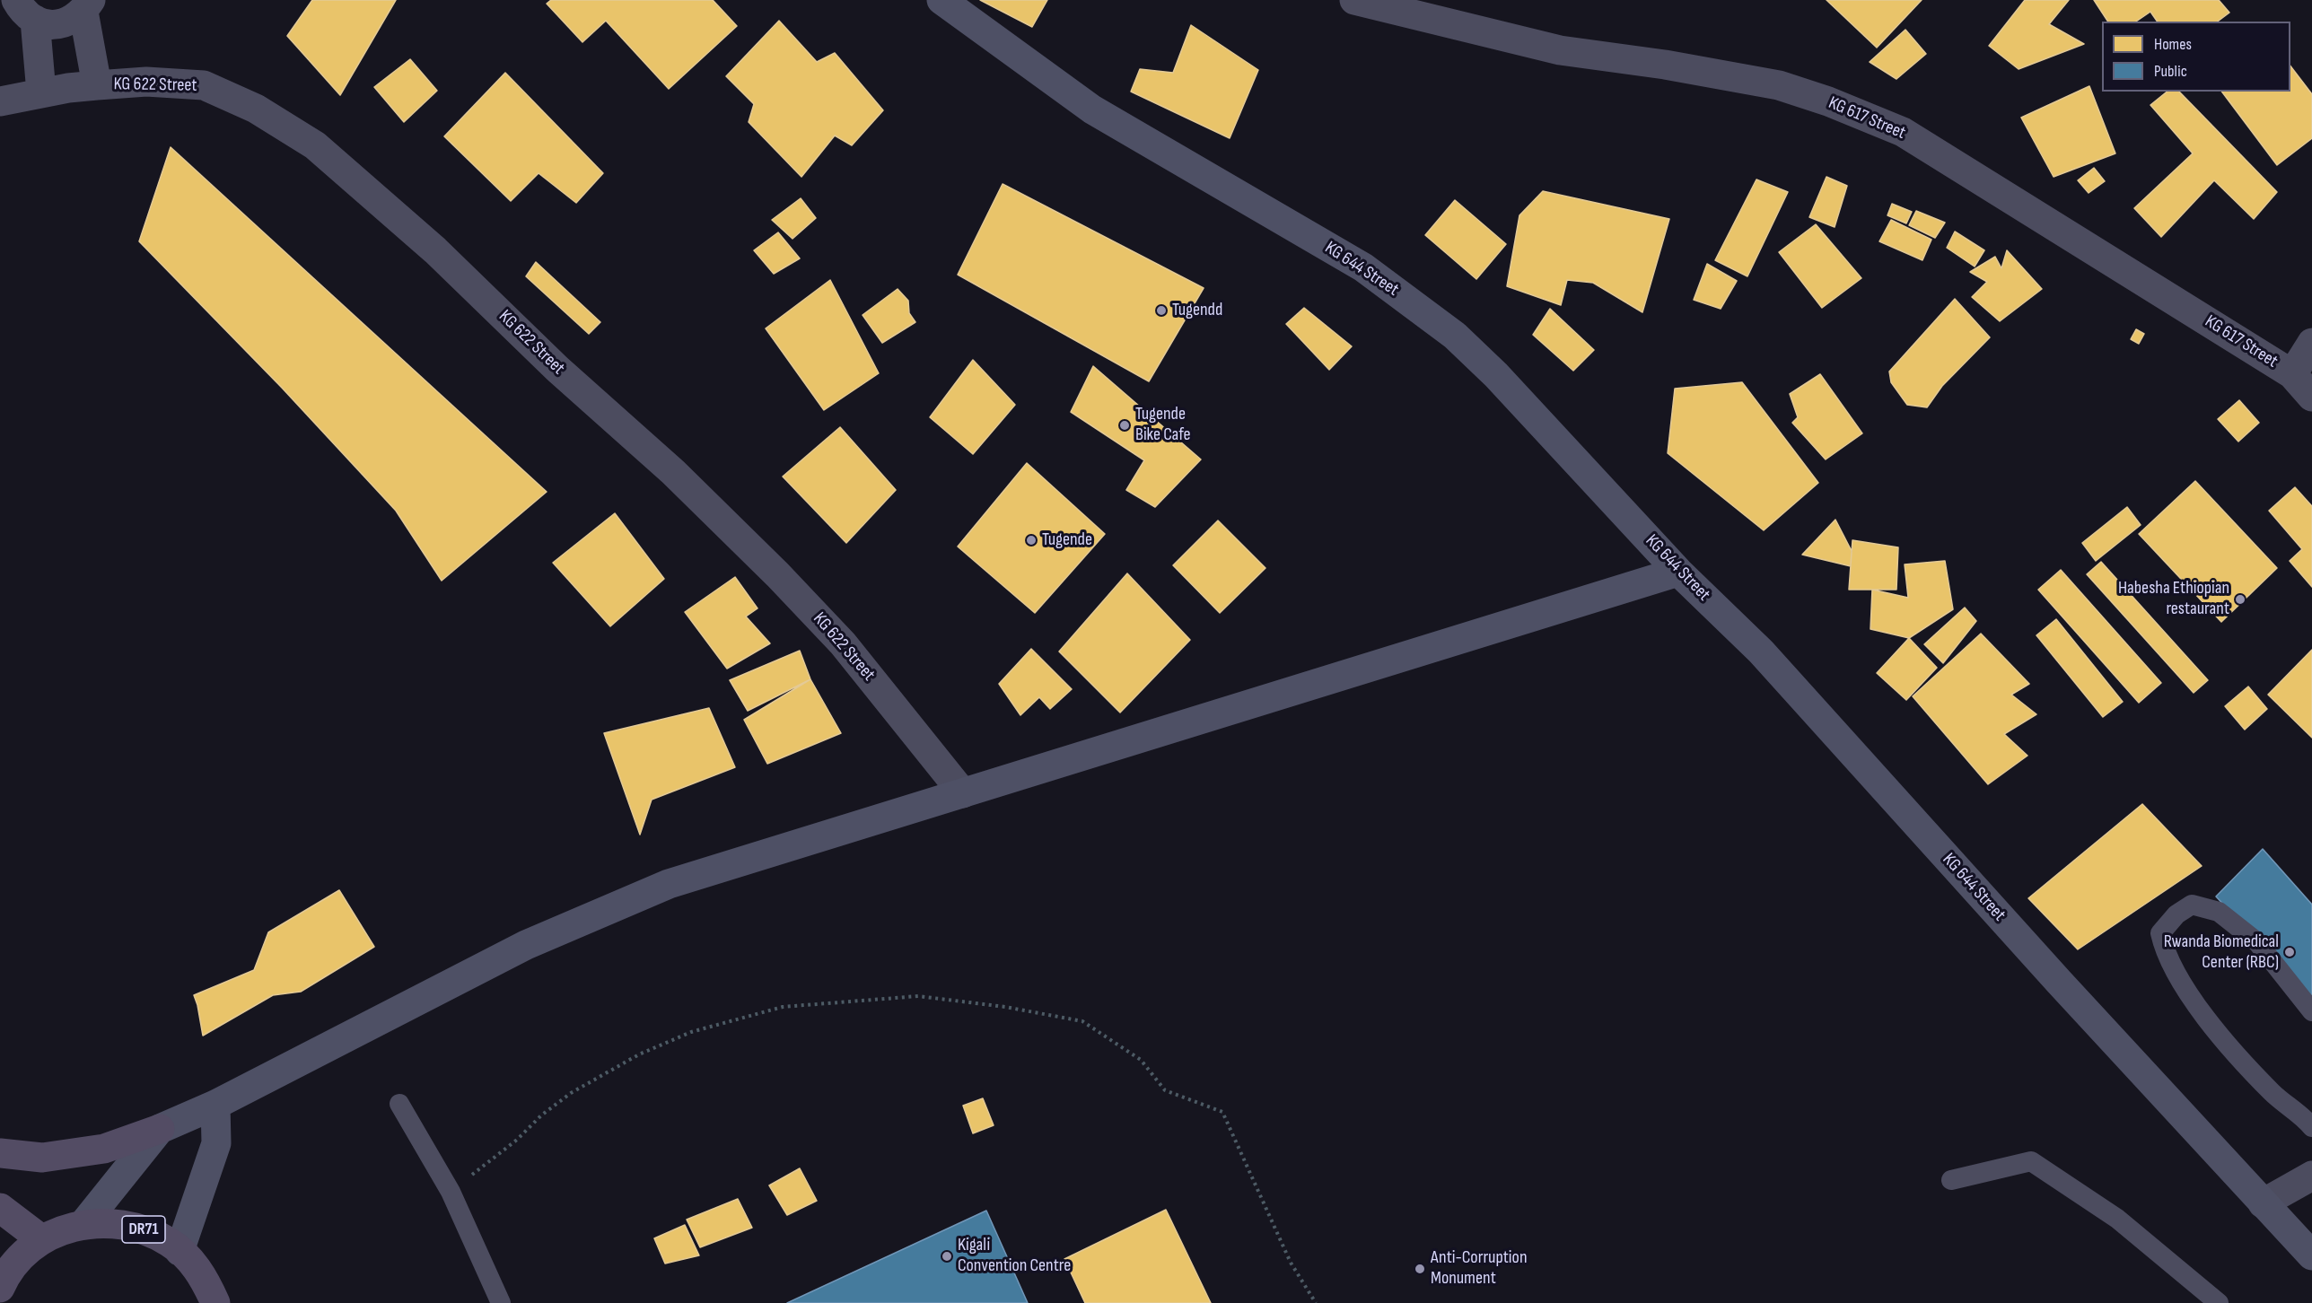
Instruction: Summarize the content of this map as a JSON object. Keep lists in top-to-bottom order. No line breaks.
{"streets":{"main road":["KG 644 Street","DR71"],"street":["KG 622 Street","KG 617 Street"]},"places":["Tugendd","Tugende Bike Cafe","Tugende","Habesha Ethiopian restaurant","Rwanda Biomedical Center (RBC)","Kigali Convention Centre","Anti-Corruption Monument"],"legend":["Homes","Public"]}
